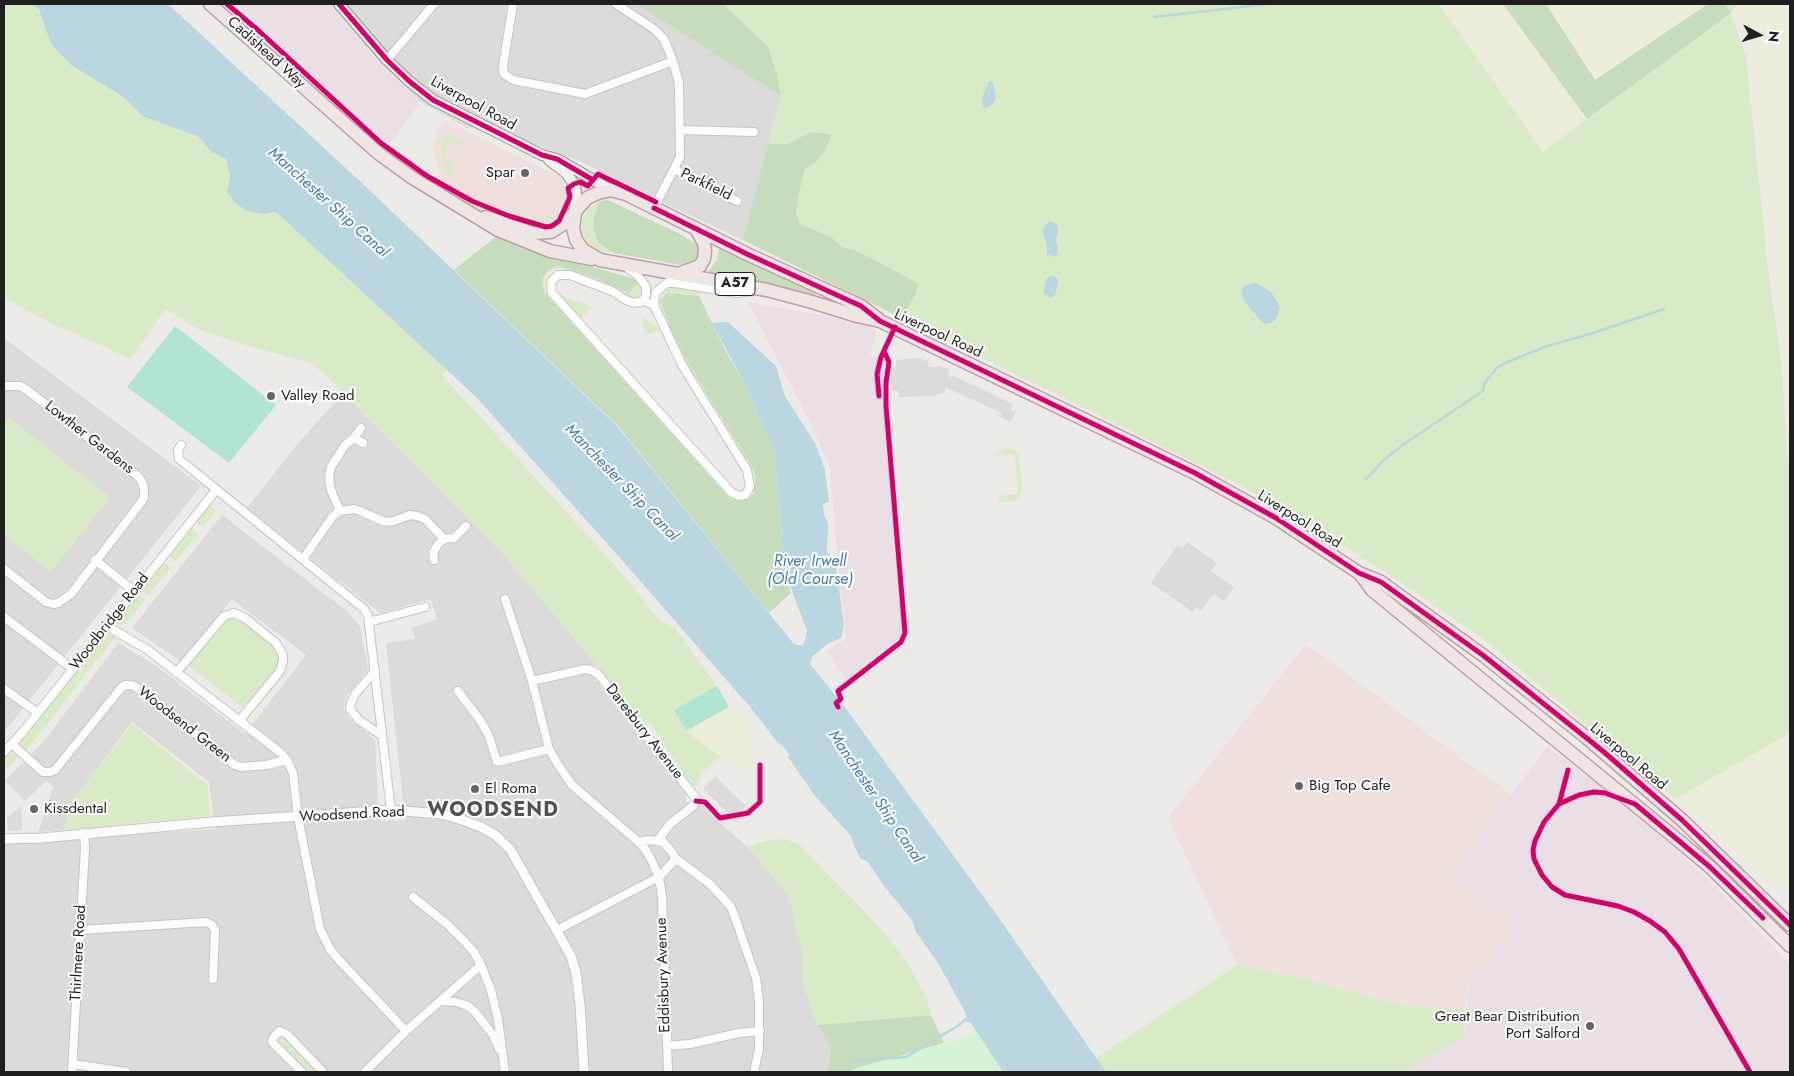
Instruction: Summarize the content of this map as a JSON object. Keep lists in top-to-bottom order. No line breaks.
{"streets":{"highway":["Cadishead Way","Liverpool Road","A57"],"street":["Parkfield","Lowther Gardens","Woodbridge Road","Woodsend Green","Daresbury Avenue","Woodsend Road","Thirlmere Road","Eddisbury Avenue"]},"crossings":[["Cadishead Way","Liverpool Road"],["Cadishead Way","A57"],["Liverpool Road","A57"],["Woodbridge Road","Woodsend Green"],["Daresbury Avenue","Eddisbury Avenue"],["Woodsend Road","Thirlmere Road"]],"districts":["WOODSEND"],"water":["Manchester Ship Canal","River Irwell (Old Course)"],"places":["Spar","Valley Road","Big Top Cafe","El Roma","Kissdental","Great Bear Distribution Port Salford"],"north":"right"}
